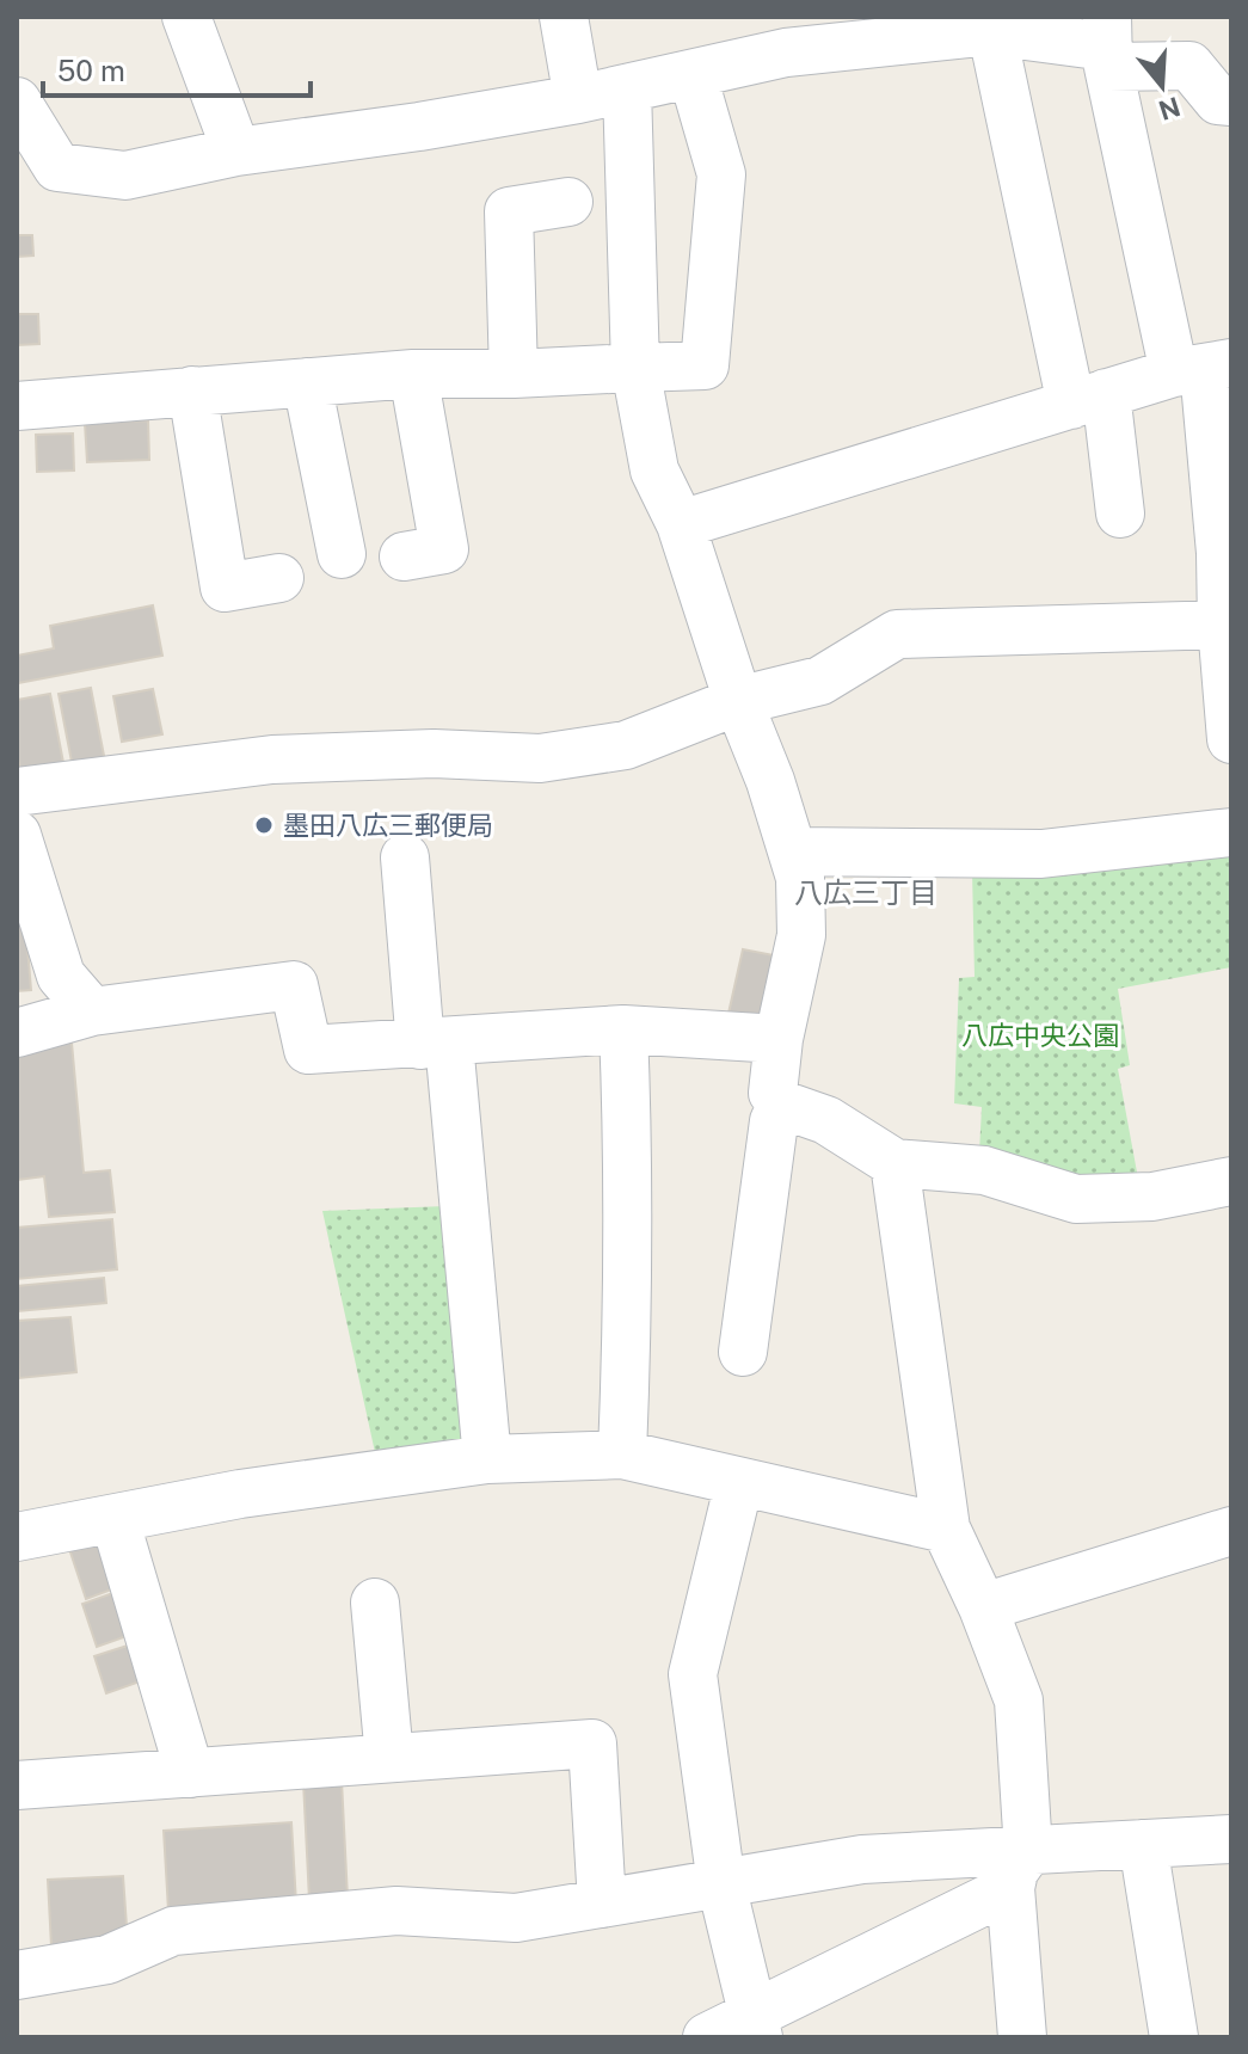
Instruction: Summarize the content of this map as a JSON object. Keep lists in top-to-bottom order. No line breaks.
{"districts":["八広三丁目"],"parks":["八広中央公園"],"places":["墨田八広三郵便局"],"scale_bar":"50 m","north":"bottom"}
